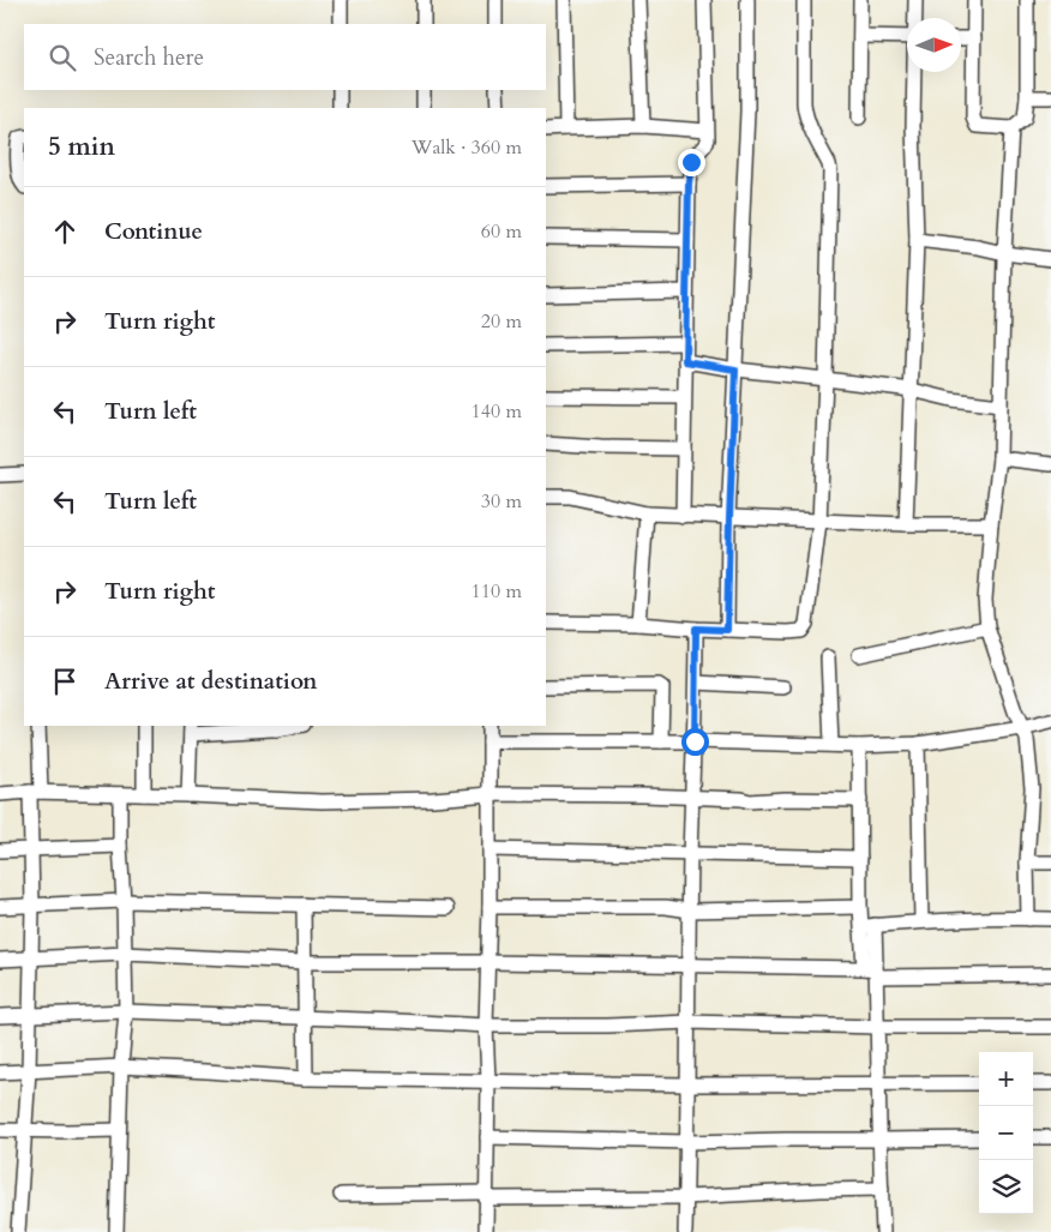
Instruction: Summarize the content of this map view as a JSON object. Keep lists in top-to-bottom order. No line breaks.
{"north":"right","page":{"search":"Search here","heading":["5 min","Walk · 360 m"],"list":[["Continue","60 m"],["Turn right","20 m"],["Turn left","140 m"],["Turn left","30 m"],["Turn right","110 m"],"Arrive at destination"],"map_buttons":["+","−"]}}
